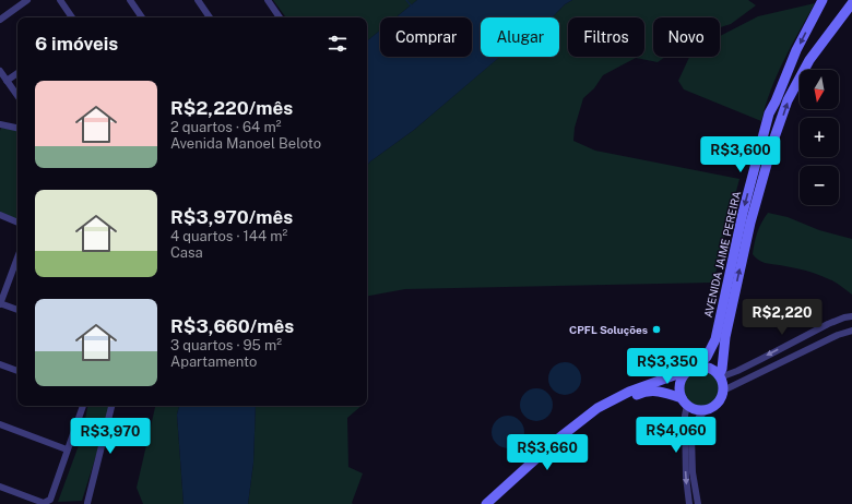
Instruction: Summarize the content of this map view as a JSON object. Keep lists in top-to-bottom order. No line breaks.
{"streets":{"main road":["AVENIDA JAIME PEREIRA"]},"places":["CPFL Soluções"],"north":"bottom","page":{"chip":["Comprar","Alugar","Filtros","Novo"],"heading":"6 imóveis","map_buttons":["+","−"],"list":[{"name":"R$2,220/mês","note":"2 quartos · 64 m² · Avenida Manoel Beloto"},{"name":"R$3,970/mês","note":"4 quartos · 144 m² · Casa"},{"name":"R$3,660/mês","note":"3 quartos · 95 m² · Apartamento"}],"price":["R$3,600","R$2,220","R$3,350","R$4,060","R$3,970","R$3,660"]}}
